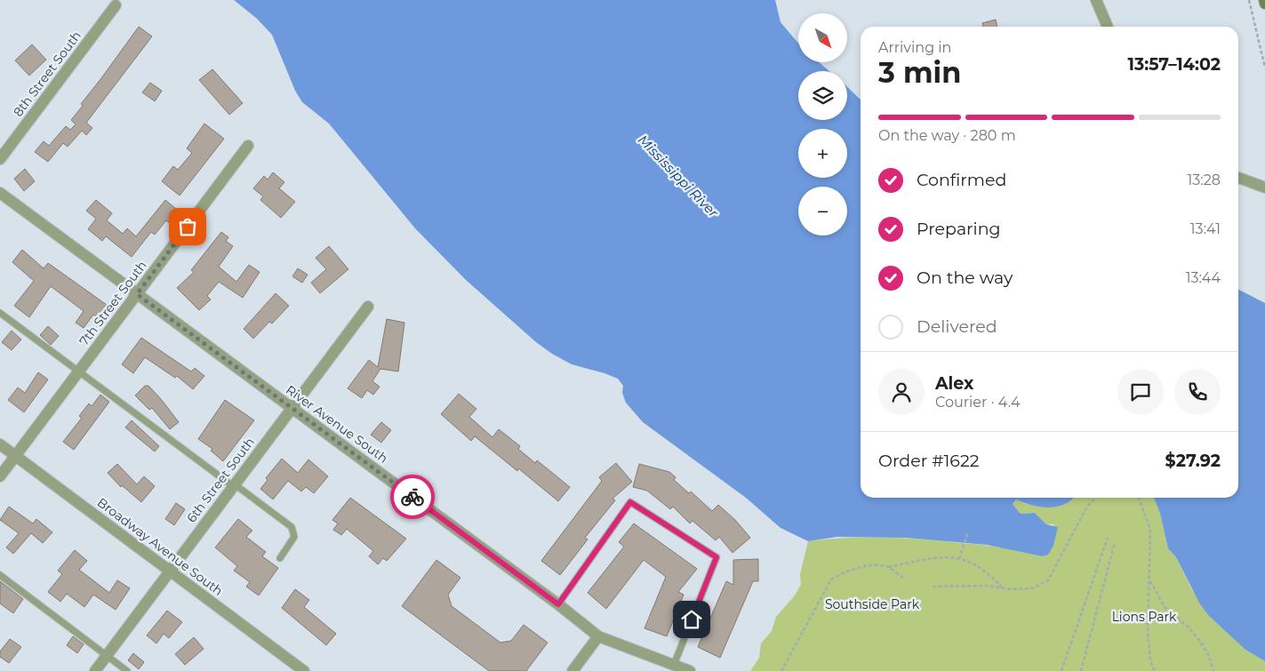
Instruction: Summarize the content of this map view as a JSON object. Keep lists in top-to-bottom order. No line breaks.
{"streets":{"street":["8th Street South","7th Street South","River Avenue South","6th Street South","Broadway Avenue South"]},"crossings":[["7th Street South","River Avenue South"],["7th Street South","Broadway Avenue South"],["River Avenue South","6th Street South"],["6th Street South","Broadway Avenue South"]],"water":["Mississippi River"],"parks":["Southside Park","Lions Park"],"north":"bottom right","page":{"map_buttons":["+","−"],"heading":["3 min","Arriving in","13:57–14:02"],"panel":["Alex","Courier · 4.4","Order #1622","$27.92"],"bar":"On the way · 280 m","list":[["Confirmed","13:28"],["Preparing","13:41"],["On the way","13:44"],"Delivered"]}}
